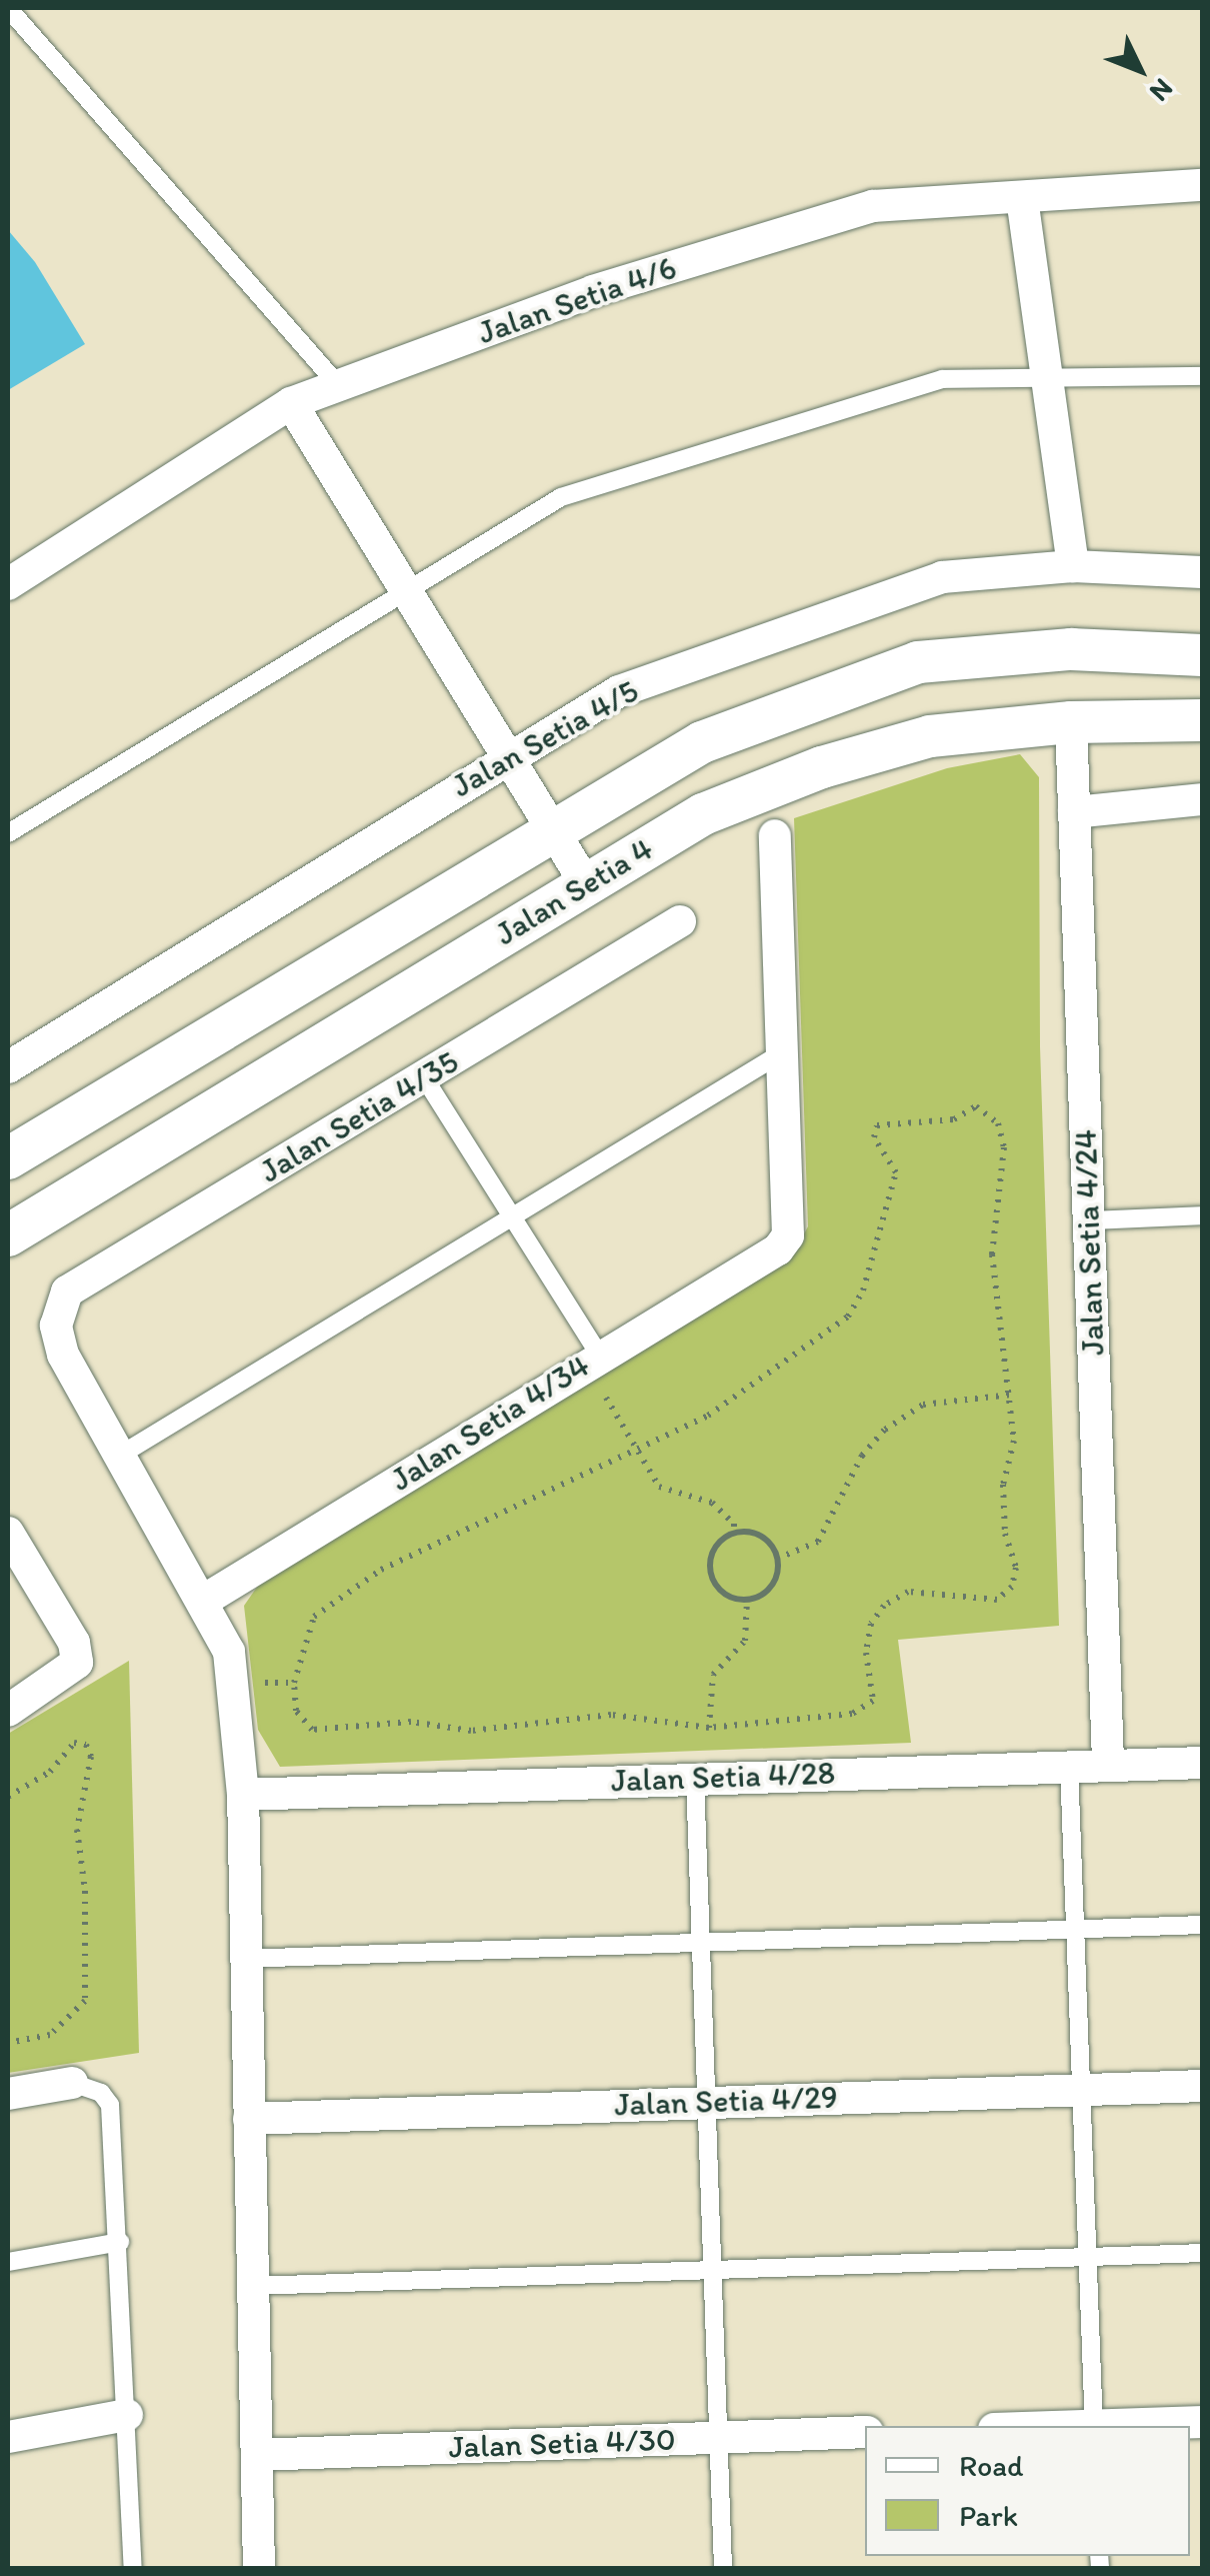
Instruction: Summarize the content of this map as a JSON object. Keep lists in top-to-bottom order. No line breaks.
{"streets":{"street":["Jalan Setia 4/6","Jalan Setia 4/5","Jalan Setia 4","Jalan Setia 4/35","Jalan Setia 4/24","Jalan Setia 4/34","Jalan Setia 4/28","Jalan Setia 4/29","Jalan Setia 4/30"]},"crossings":[["Jalan Setia 4","Jalan Setia 4/24"],["Jalan Setia 4/24","Jalan Setia 4/28"]],"legend":["Road","Park"],"north":"bottom right"}
